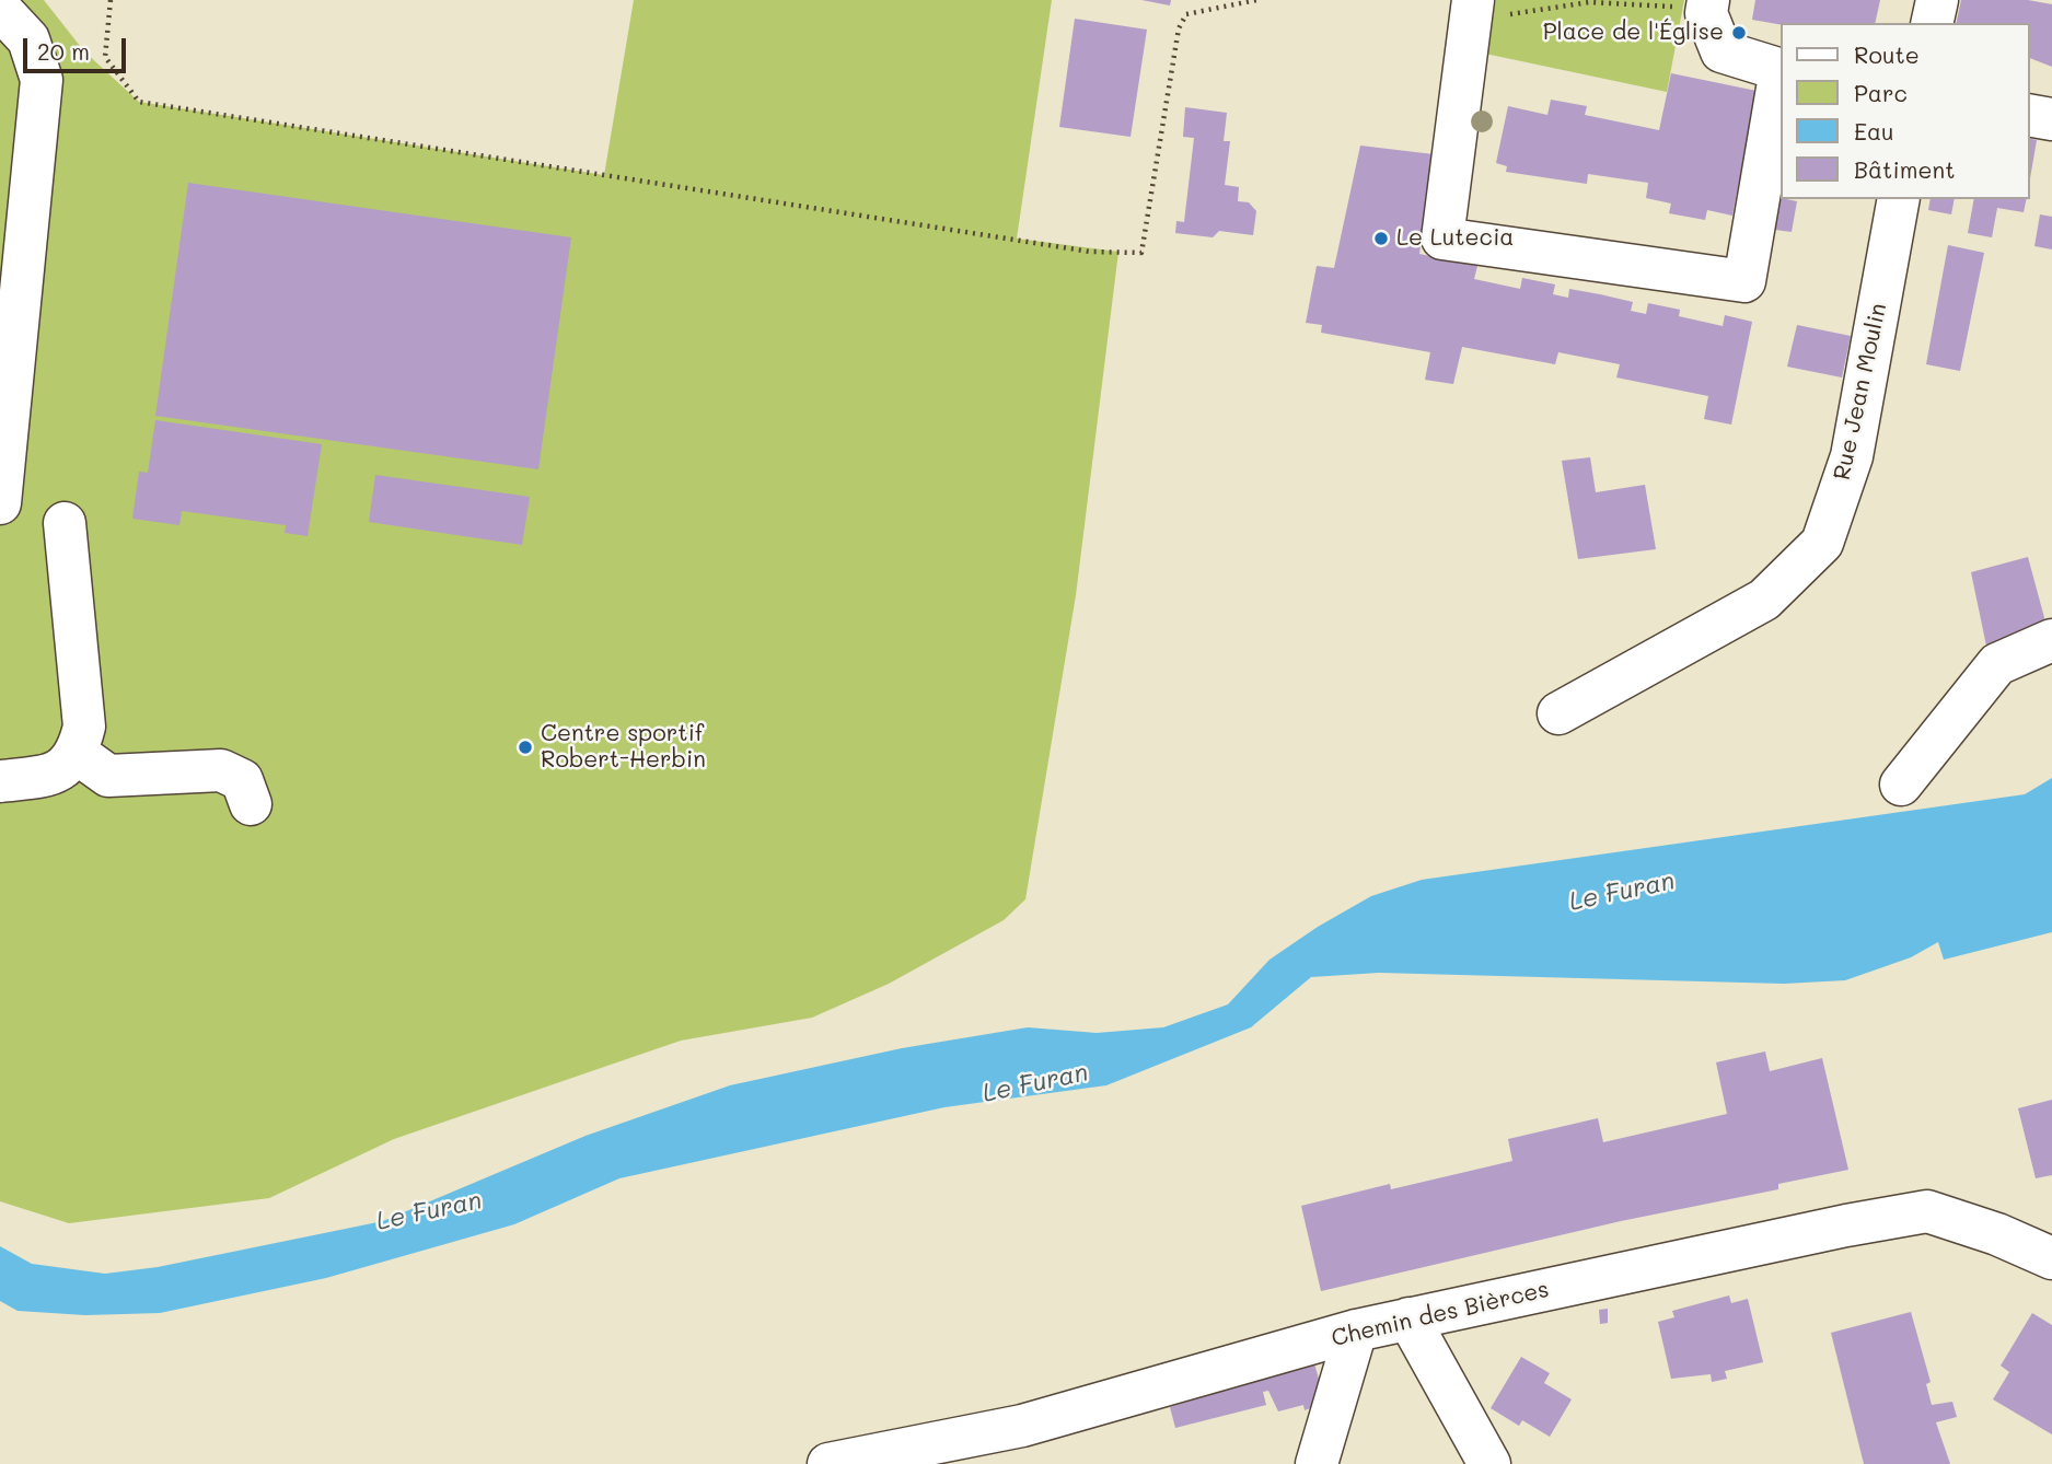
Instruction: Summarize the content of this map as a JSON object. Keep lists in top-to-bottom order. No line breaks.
{"streets":{"street":["Rue Jean Moulin","Chemin des Bièrces"]},"water":["Le Furan"],"places":["Place de l'Église","Le Lutecia","Centre sportif Robert-Herbin"],"legend":["Route","Parc","Eau","Bâtiment"],"scale_bar":"20 m"}
